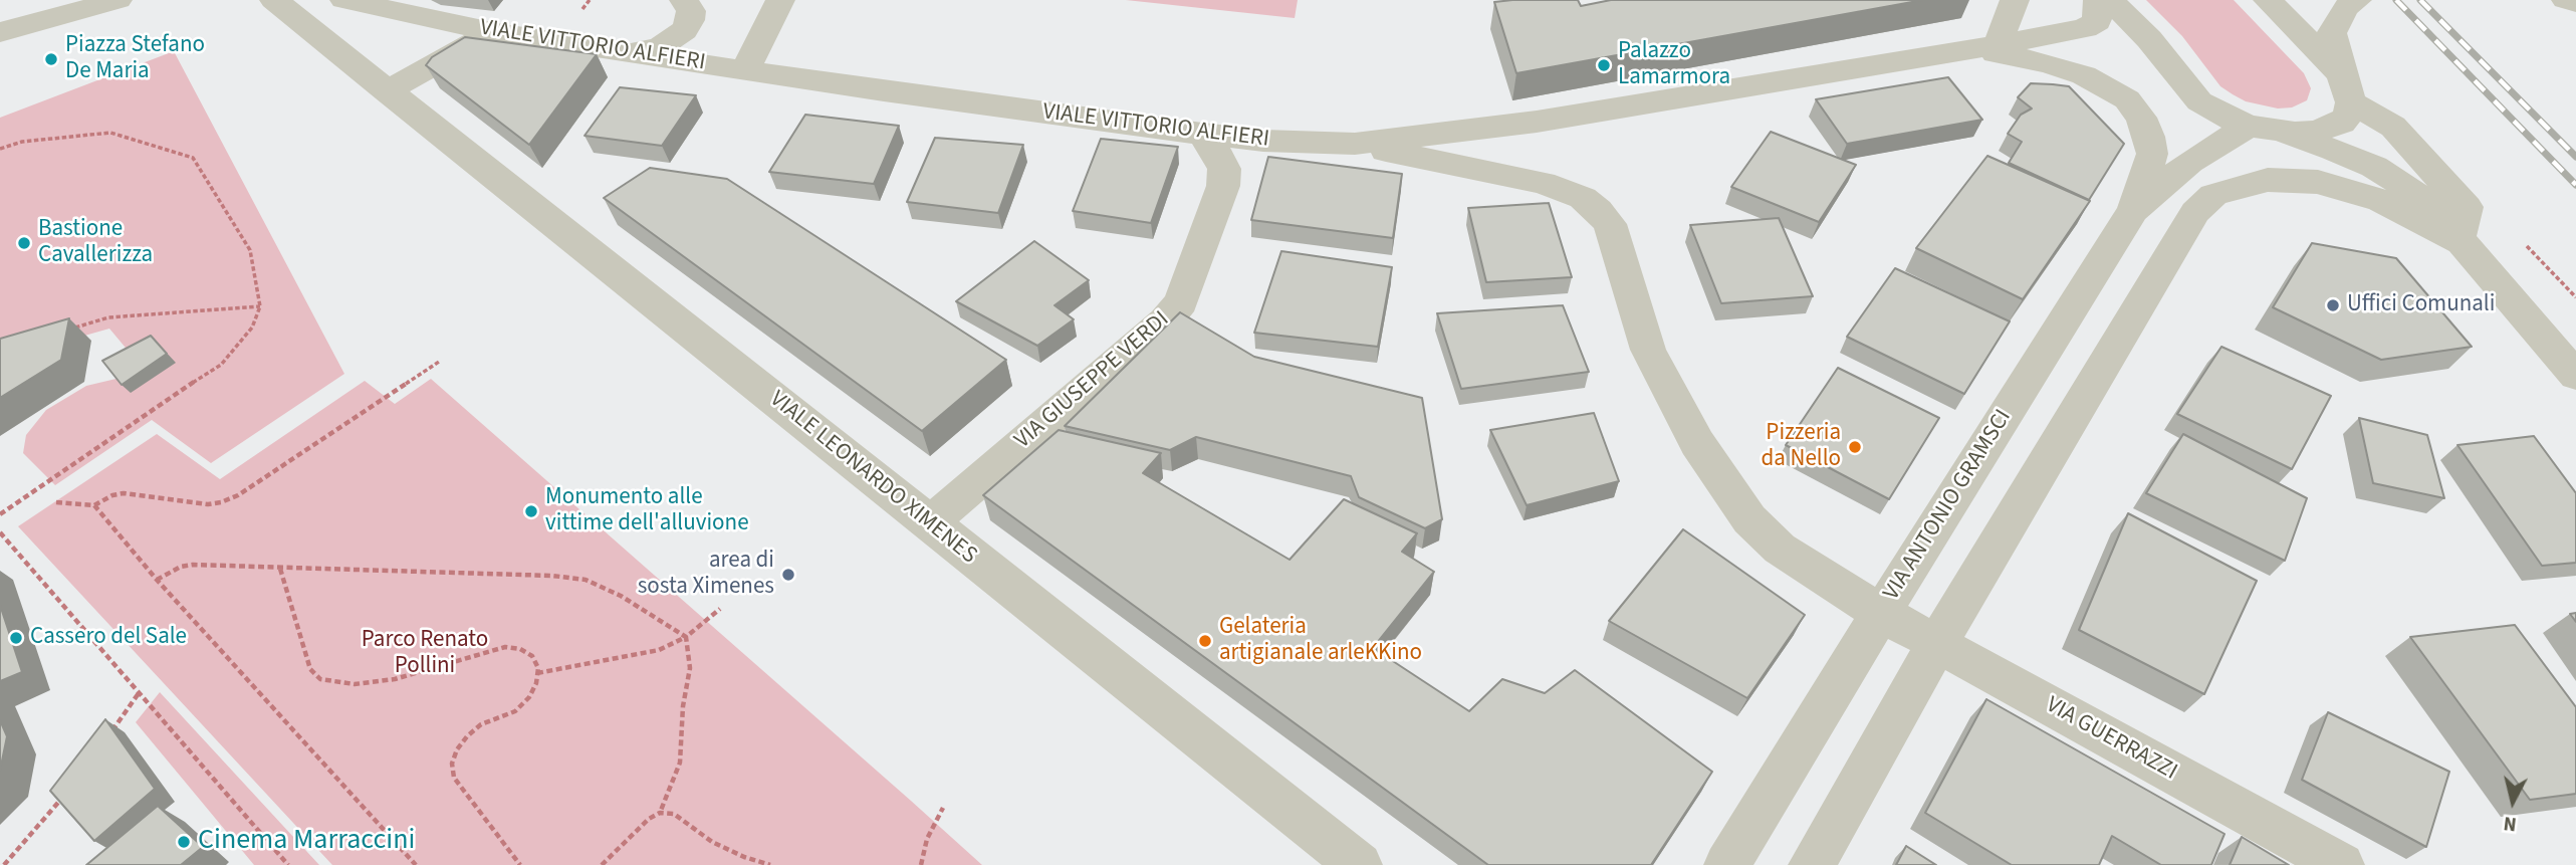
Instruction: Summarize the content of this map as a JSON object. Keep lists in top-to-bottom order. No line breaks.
{"streets":{"street":["VIALE VITTORIO ALFIERI","VIA GIUSEPPE VERDI","VIALE LEONARDO XIMENES","VIA ANTONIO GRAMSCI","VIA GUERRAZZI"]},"crossings":[["VIALE VITTORIO ALFIERI","VIA GIUSEPPE VERDI"],["VIALE VITTORIO ALFIERI","VIA ANTONIO GRAMSCI"],["VIALE VITTORIO ALFIERI","VIA GUERRAZZI"],["VIA GIUSEPPE VERDI","VIALE LEONARDO XIMENES"],["VIA ANTONIO GRAMSCI","VIA GUERRAZZI"]],"parks":["Parco Renato Pollini"],"places":["Piazza Stefano De Maria","Palazzo Lamarmora","Bastione Cavallerizza","Uffici Comunali","Pizzeria da Nello","Monumento alle vittime dell'alluvione","area di sosta Ximenes","Cassero del Sale","Gelateria artigianale arleKKino","Cinema Marraccini"],"north":"bottom"}
